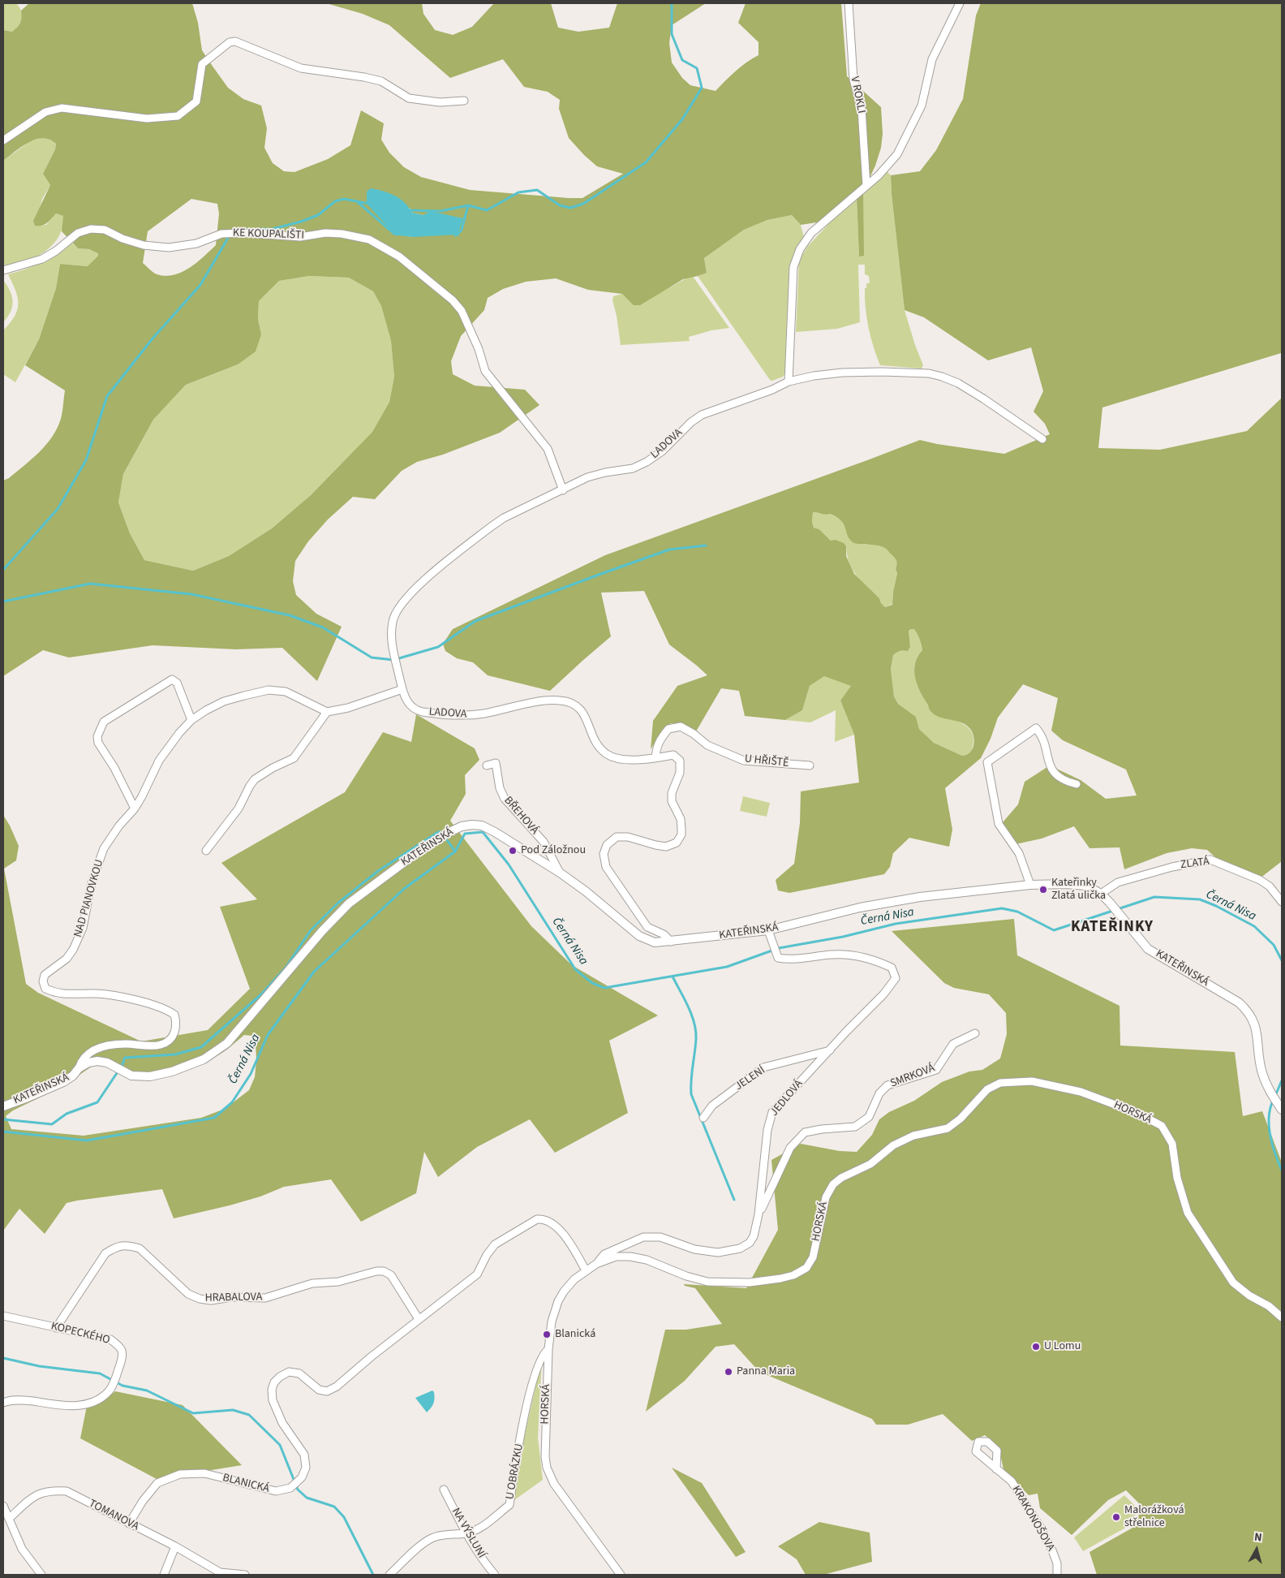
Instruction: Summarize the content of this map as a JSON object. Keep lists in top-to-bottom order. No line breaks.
{"streets":{"street":["V ROKLI","KE KOUPALIŠTI","LADOVA","U HŘIŠTĚ","BŘEHOVÁ","KATEŘINSKÁ","ZLATÁ","NAD PIANOVKOU","SMRKOVÁ","JELENÍ","JEDLOVÁ","HORSKÁ","HRABALOVA","KOPECKÉHO","U OBRÁZKU","BLANICKÁ","TOMANOVA","KRAKONOŠOVA","NA VÝSLUNÍ"]},"crossings":[["KE KOUPALIŠTI","LADOVA"],["LADOVA","U HŘIŠTĚ"],["LADOVA","KATEŘINSKÁ"],["BŘEHOVÁ","KATEŘINSKÁ"],["KATEŘINSKÁ","ZLATÁ"],["KATEŘINSKÁ","NAD PIANOVKOU"],["KATEŘINSKÁ","JEDLOVÁ"],["SMRKOVÁ","JEDLOVÁ"],["JELENÍ","JEDLOVÁ"],["JEDLOVÁ","HORSKÁ"],["HORSKÁ","U OBRÁZKU"],["HORSKÁ","BLANICKÁ"],["HRABALOVA","KOPECKÉHO"],["HRABALOVA","BLANICKÁ"],["U OBRÁZKU","NA VÝSLUNÍ"],["BLANICKÁ","TOMANOVA"]],"districts":["KATEŘINKY"],"water":["Černá Nisa"],"places":["Pod Záložnou","Kateřinky Zlatá ulička","Blanická","U Lomu","Panna Maria","Malorážková střelnice"],"north":"top"}
